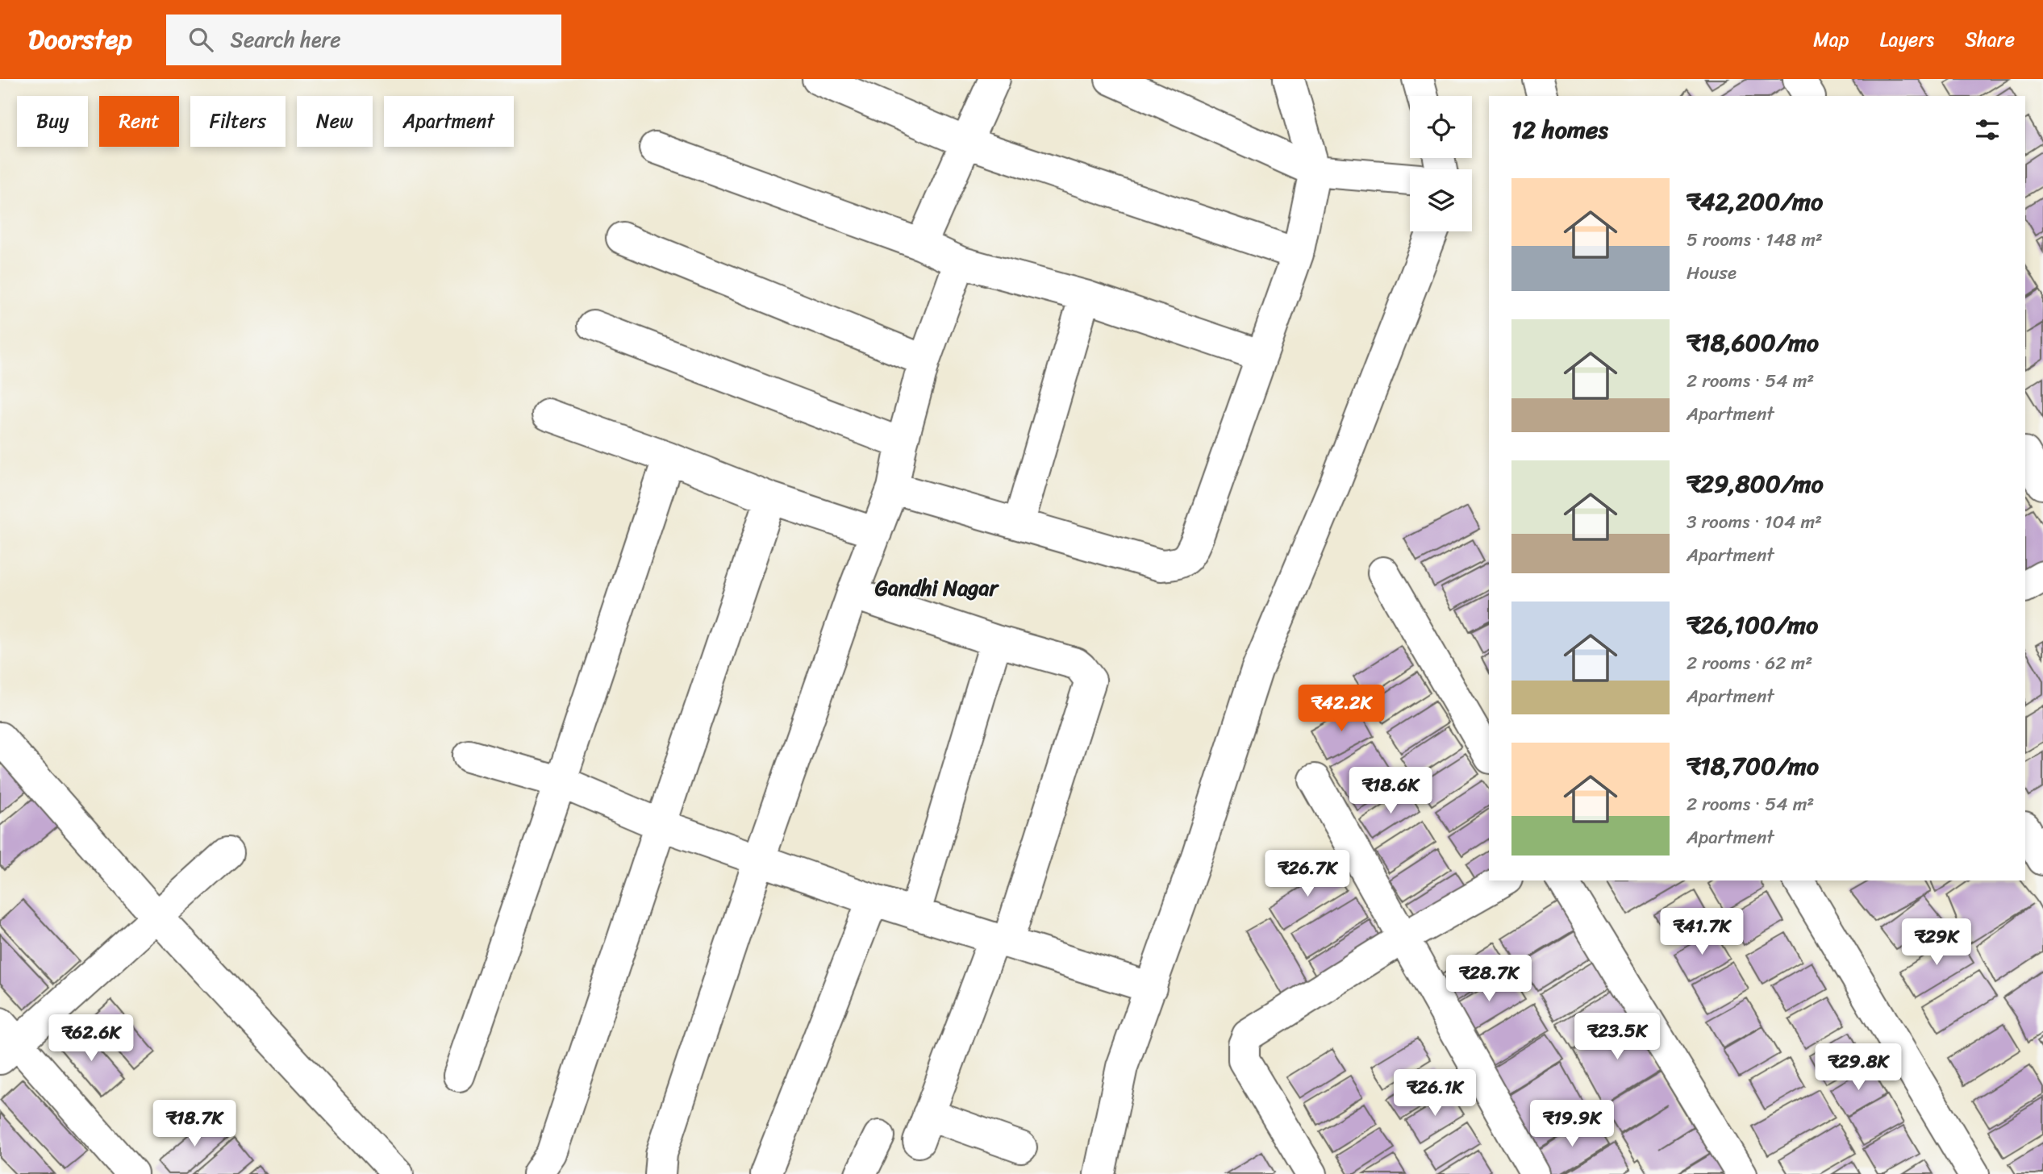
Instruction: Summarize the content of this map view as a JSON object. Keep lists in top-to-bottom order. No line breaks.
{"districts":["Gandhi Nagar"],"page":{"header":"Doorstep","search":"Search here","nav":["Map","Layers","Share"],"chip":["Buy","Rent","Filters","New","Apartment"],"heading":"12 homes","list":[{"name":"₹42,200/mo","note":"5 rooms · 148 m² · House"},{"name":"₹18,600/mo","note":"2 rooms · 54 m² · Apartment"},{"name":"₹29,800/mo","note":"3 rooms · 104 m² · Apartment"},{"name":"₹26,100/mo","note":"2 rooms · 62 m² · Apartment"},{"name":"₹18,700/mo","note":"2 rooms · 54 m² · Apartment"}],"price":["₹42.2K","₹18.6K","₹26.7K","₹41.7K","₹29K","₹28.7K","₹23.5K","₹62.6K","₹29.8K","₹26.1K","₹18.7K","₹19.9K"]}}
